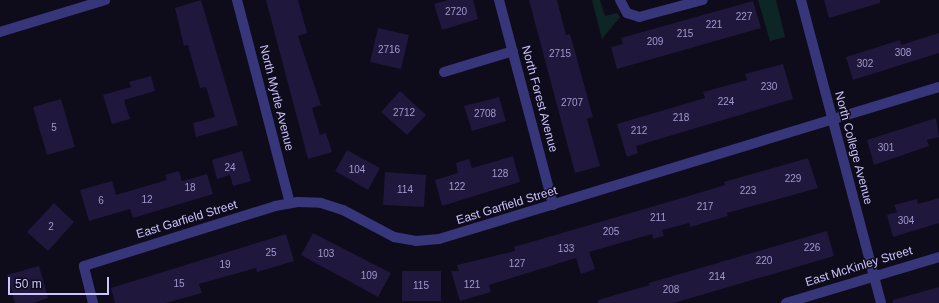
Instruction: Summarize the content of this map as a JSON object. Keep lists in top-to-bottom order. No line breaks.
{"streets":{"street":["North Myrtle Avenue","North Forest Avenue","North College Avenue","East Garfield Street","East McKinley Street"]},"crossings":[["North Myrtle Avenue","East Garfield Street"],["North Forest Avenue","East Garfield Street"],["North College Avenue","East Garfield Street"],["North College Avenue","East McKinley Street"]],"house_numbers":["2720","227","221","215","209","2716","308","2715","302","230","224","2707","2712","2708","218","5","212","301","24","104","128","229","122","18","114","223","12","6","217","211","304","2","205","226","133","25","103","220","127","19","109","214","15","121","115","208"],"scale_bar":"50 m"}
